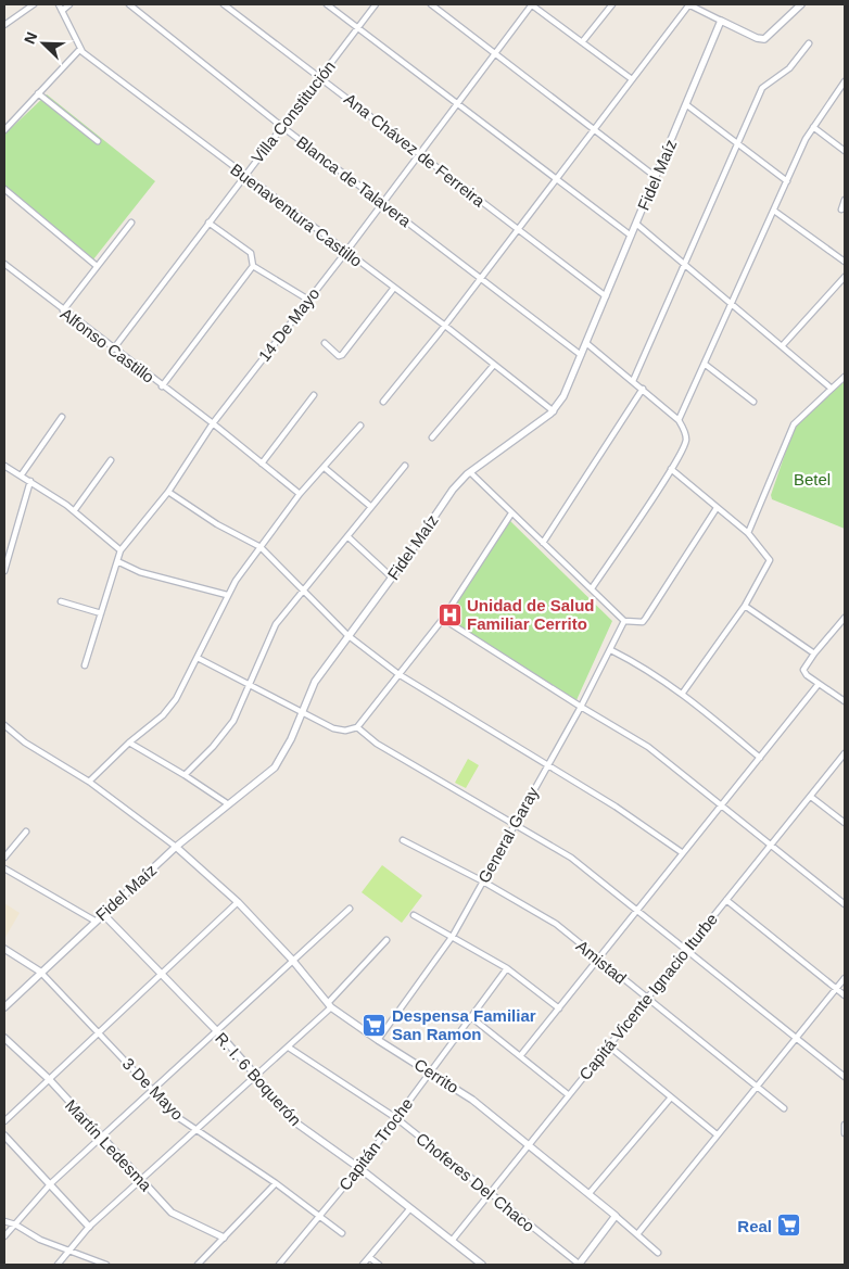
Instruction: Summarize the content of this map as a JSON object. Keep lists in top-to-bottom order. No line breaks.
{"streets":{"street":["Villa Constitución","Ana Chávez de Ferreira","Fidel Maíz","Blanca de Talavera","Buenaventura Castillo","14 De Mayo","Alfonso Castillo","General Garay","Amistad","Capitá Vicente Ignacio Iturbe","Cerrito","R. I. 6 Boquerón","3 De Mayo","Capitán Troche","Martín Ledesma","Choferes Del Chaco"]},"crossings":[["Villa Constitución","Ana Chávez de Ferreira"],["Villa Constitución","Blanca de Talavera"],["Villa Constitución","Buenaventura Castillo"],["Villa Constitución","Alfonso Castillo"],["Ana Chávez de Ferreira","Fidel Maíz"],["Ana Chávez de Ferreira","14 De Mayo"],["Fidel Maíz","Blanca de Talavera"],["Fidel Maíz","Buenaventura Castillo"],["Fidel Maíz","Cerrito"],["Fidel Maíz","R. I. 6 Boquerón"],["Fidel Maíz","3 De Mayo"],["Blanca de Talavera","14 De Mayo"],["Buenaventura Castillo","14 De Mayo"],["14 De Mayo","Alfonso Castillo"],["General Garay","Amistad"],["General Garay","Cerrito"],["Amistad","Capitá Vicente Ignacio Iturbe"],["Capitá Vicente Ignacio Iturbe","Cerrito"],["Capitá Vicente Ignacio Iturbe","R. I. 6 Boquerón"],["Capitá Vicente Ignacio Iturbe","Choferes Del Chaco"],["Cerrito","Capitán Troche"],["R. I. 6 Boquerón","Capitán Troche"],["3 De Mayo","Capitán Troche"],["Capitán Troche","Choferes Del Chaco"]],"parks":["Betel"],"places":{"hospital":["Unidad de Salud Familiar Cerrito"],"supermarket":["Despensa Familiar San Ramon","Real"]},"north":"top left"}
